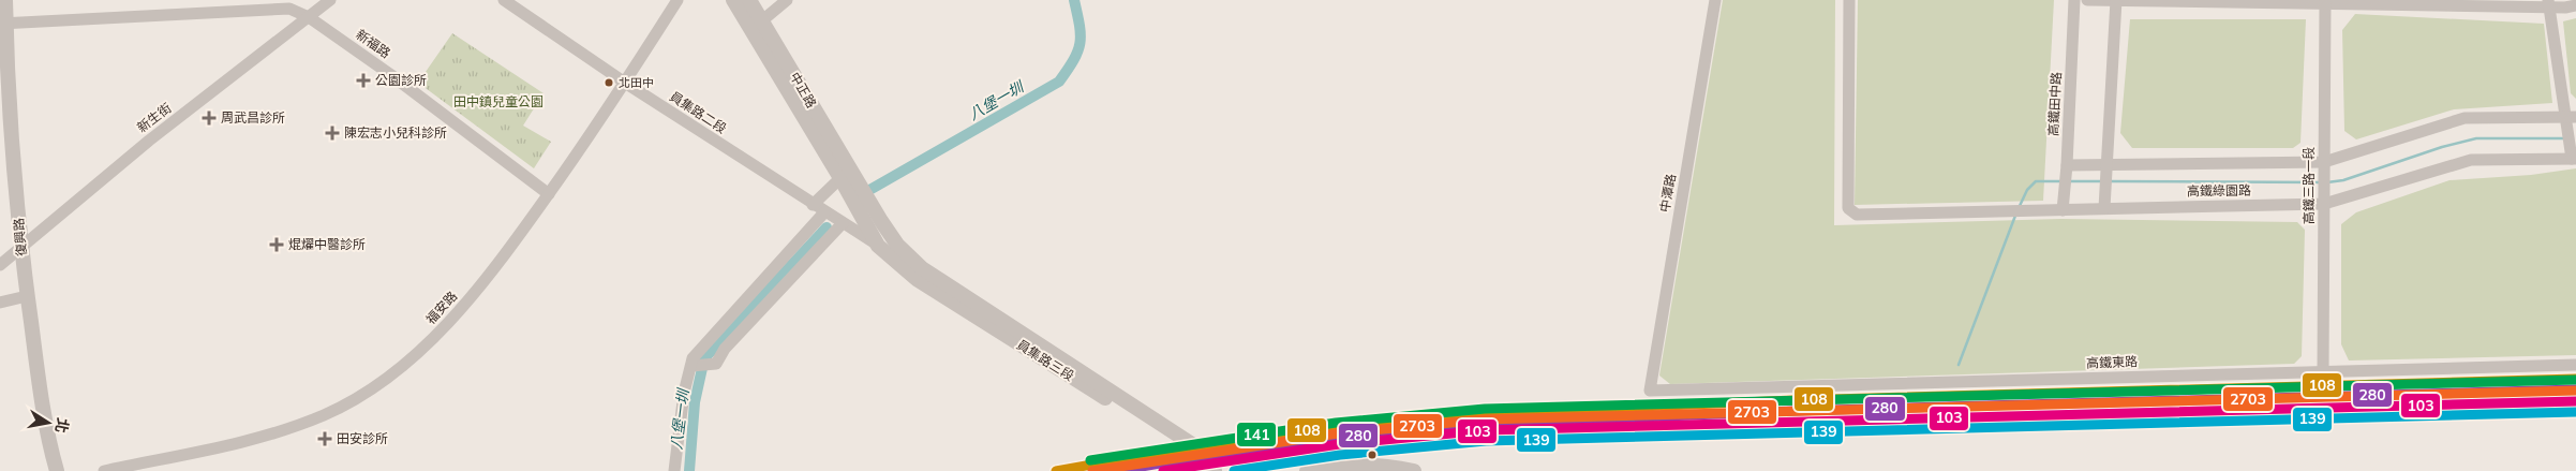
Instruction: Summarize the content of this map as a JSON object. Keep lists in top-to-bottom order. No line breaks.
{"streets":{"street":["新福路","中正路","高鐵田中路","員集路二段","新生街","高鐵三路一段","高鐵綠園路","中潭路","復興路","福安路","員集路三段","高鐵東路"]},"crossings":[["新福路","新生街"],["新福路","復興路"],["新福路","福安路"],["高鐵田中路","高鐵綠園路"],["員集路二段","福安路"],["新生街","復興路"],["高鐵三路一段","高鐵綠園路"],["高鐵三路一段","高鐵東路"],["中潭路","高鐵東路"]],"water":["八堡一圳"],"parks":["田中鎮兒童公園"],"places":{"health":["公園診所","周武昌診所","陳宏志小兒科診所","焜燿中醫診所","田安診所"],"other":["北田中"]},"lines":["transit line 108","transit line 141","transit line 280","transit line 2703","transit line 103","transit line 139"],"north":"right"}
